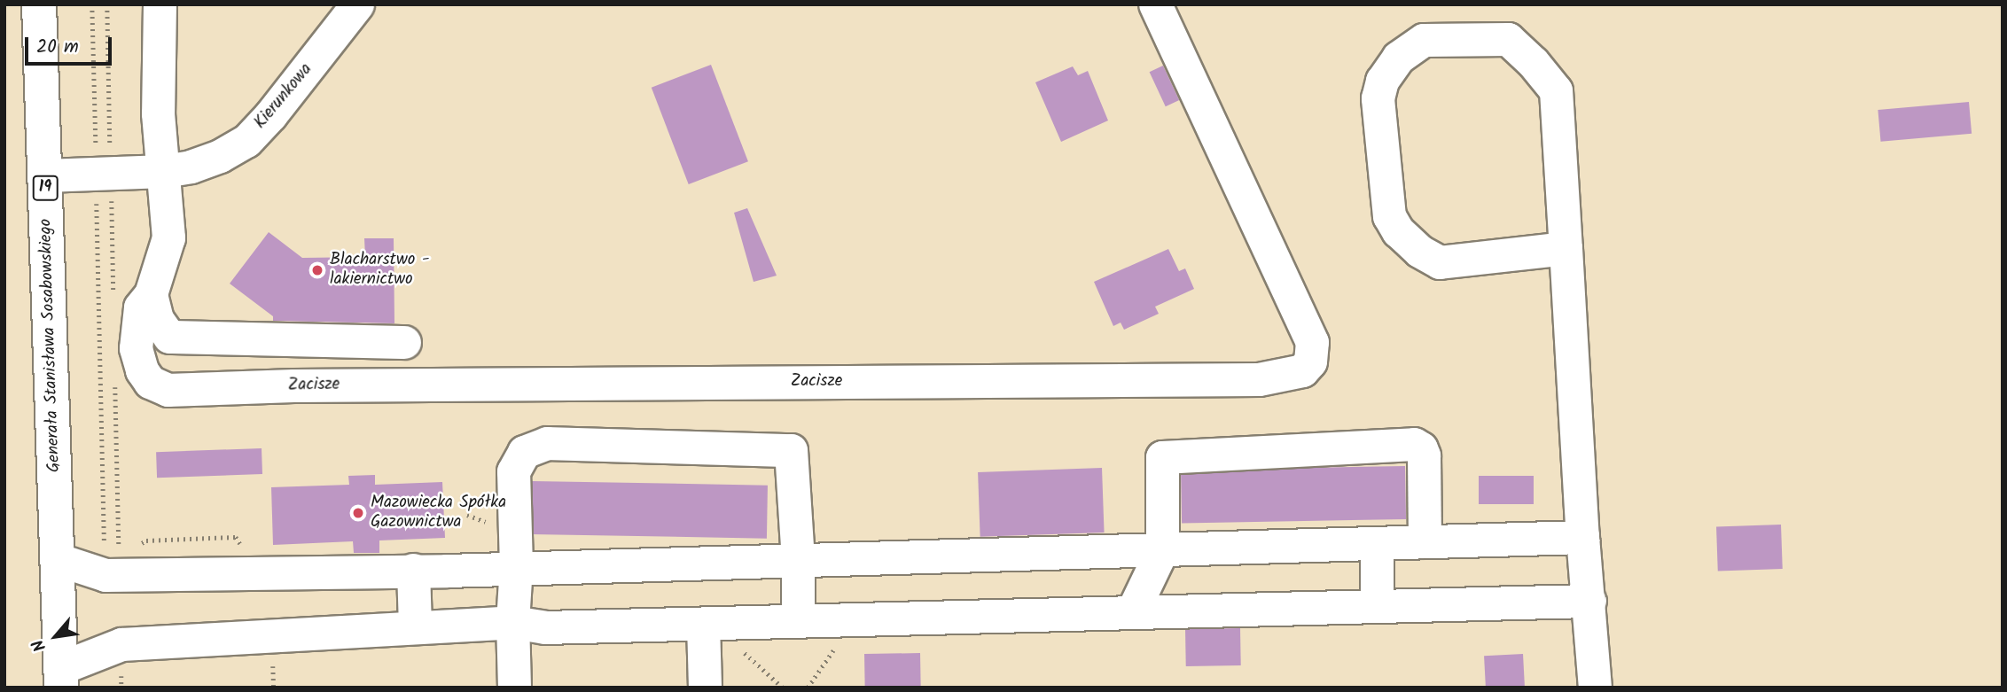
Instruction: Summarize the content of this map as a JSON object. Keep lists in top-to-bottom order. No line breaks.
{"streets":{"highway":["19","Generała Stanisława Sosabowskiego"],"street":["Kierunkowa","Zacisze"]},"crossings":[["Kierunkowa","Generała Stanisława Sosabowskiego"],["Kierunkowa","Zacisze"]],"places":["Blacharstwo - lakiernictwo","Mazowiecka Spółka Gazownictwa"],"scale_bar":"20 m","north":"bottom left"}
